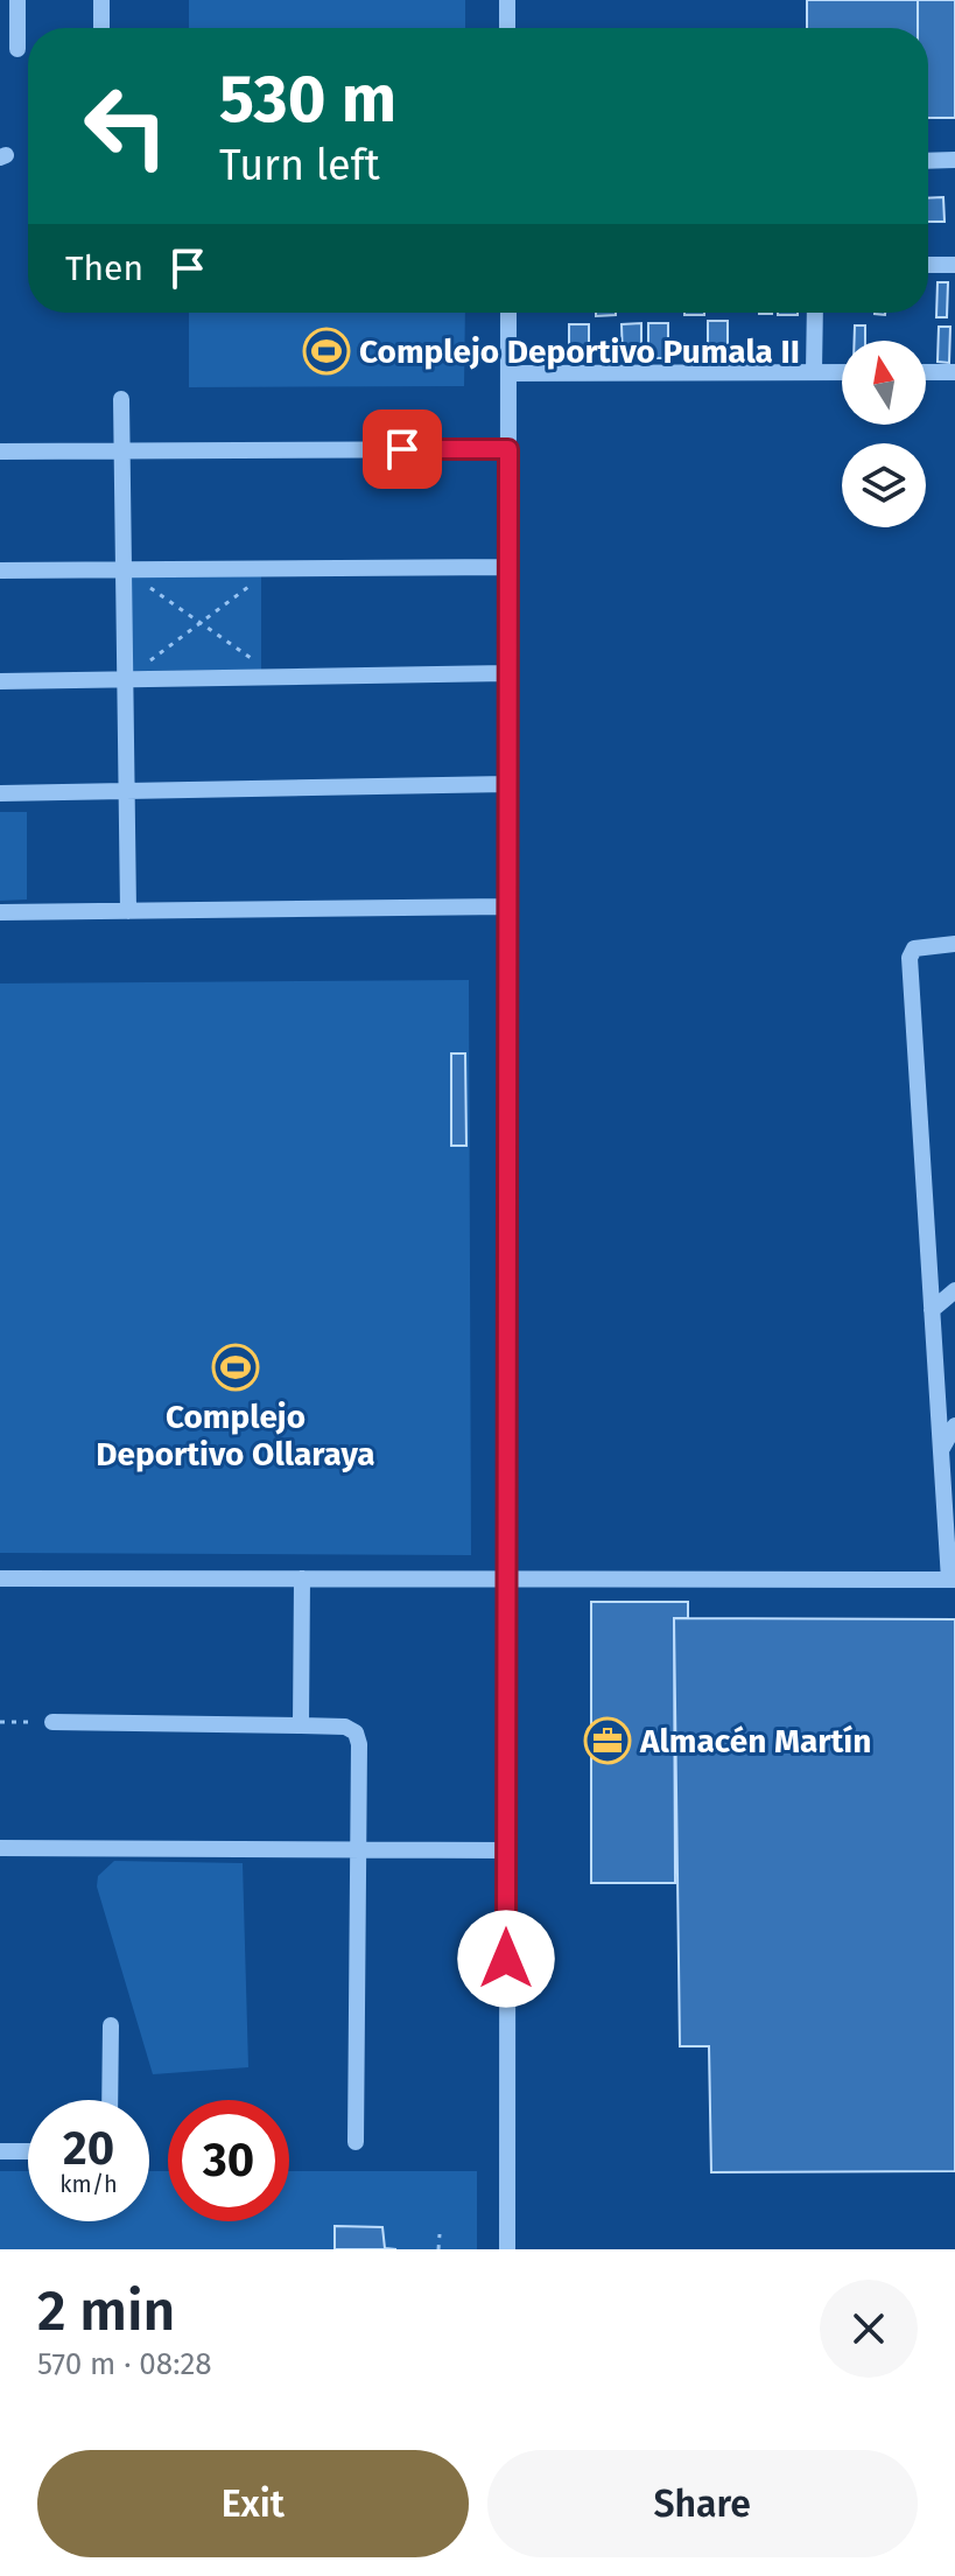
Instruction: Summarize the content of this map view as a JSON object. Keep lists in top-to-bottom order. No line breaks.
{"places":{"sports":["Complejo Deportivo Pumala II","Complejo Deportivo Ollaraya"],"office":["Almacén Martín"]},"north":"top","page":{"turn":["530 m","Turn left"],"then":"Then","speed":"20 km/h","limit":"30","heading":["2 min","570 m · 08:28"],"buttons":["Exit","Share"]}}
